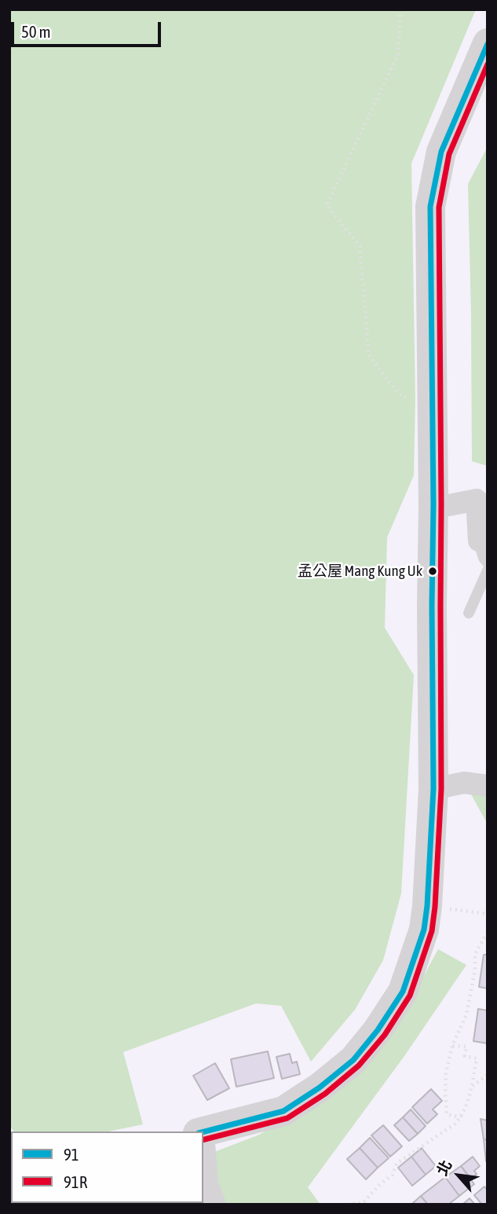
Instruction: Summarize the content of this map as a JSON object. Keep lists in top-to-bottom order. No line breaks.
{"places":["孟公屋 Mang Kung Uk"],"lines":["transit line 91","transit line 91R"],"legend":["91","91R"],"scale_bar":"50 m","north":"top left"}
